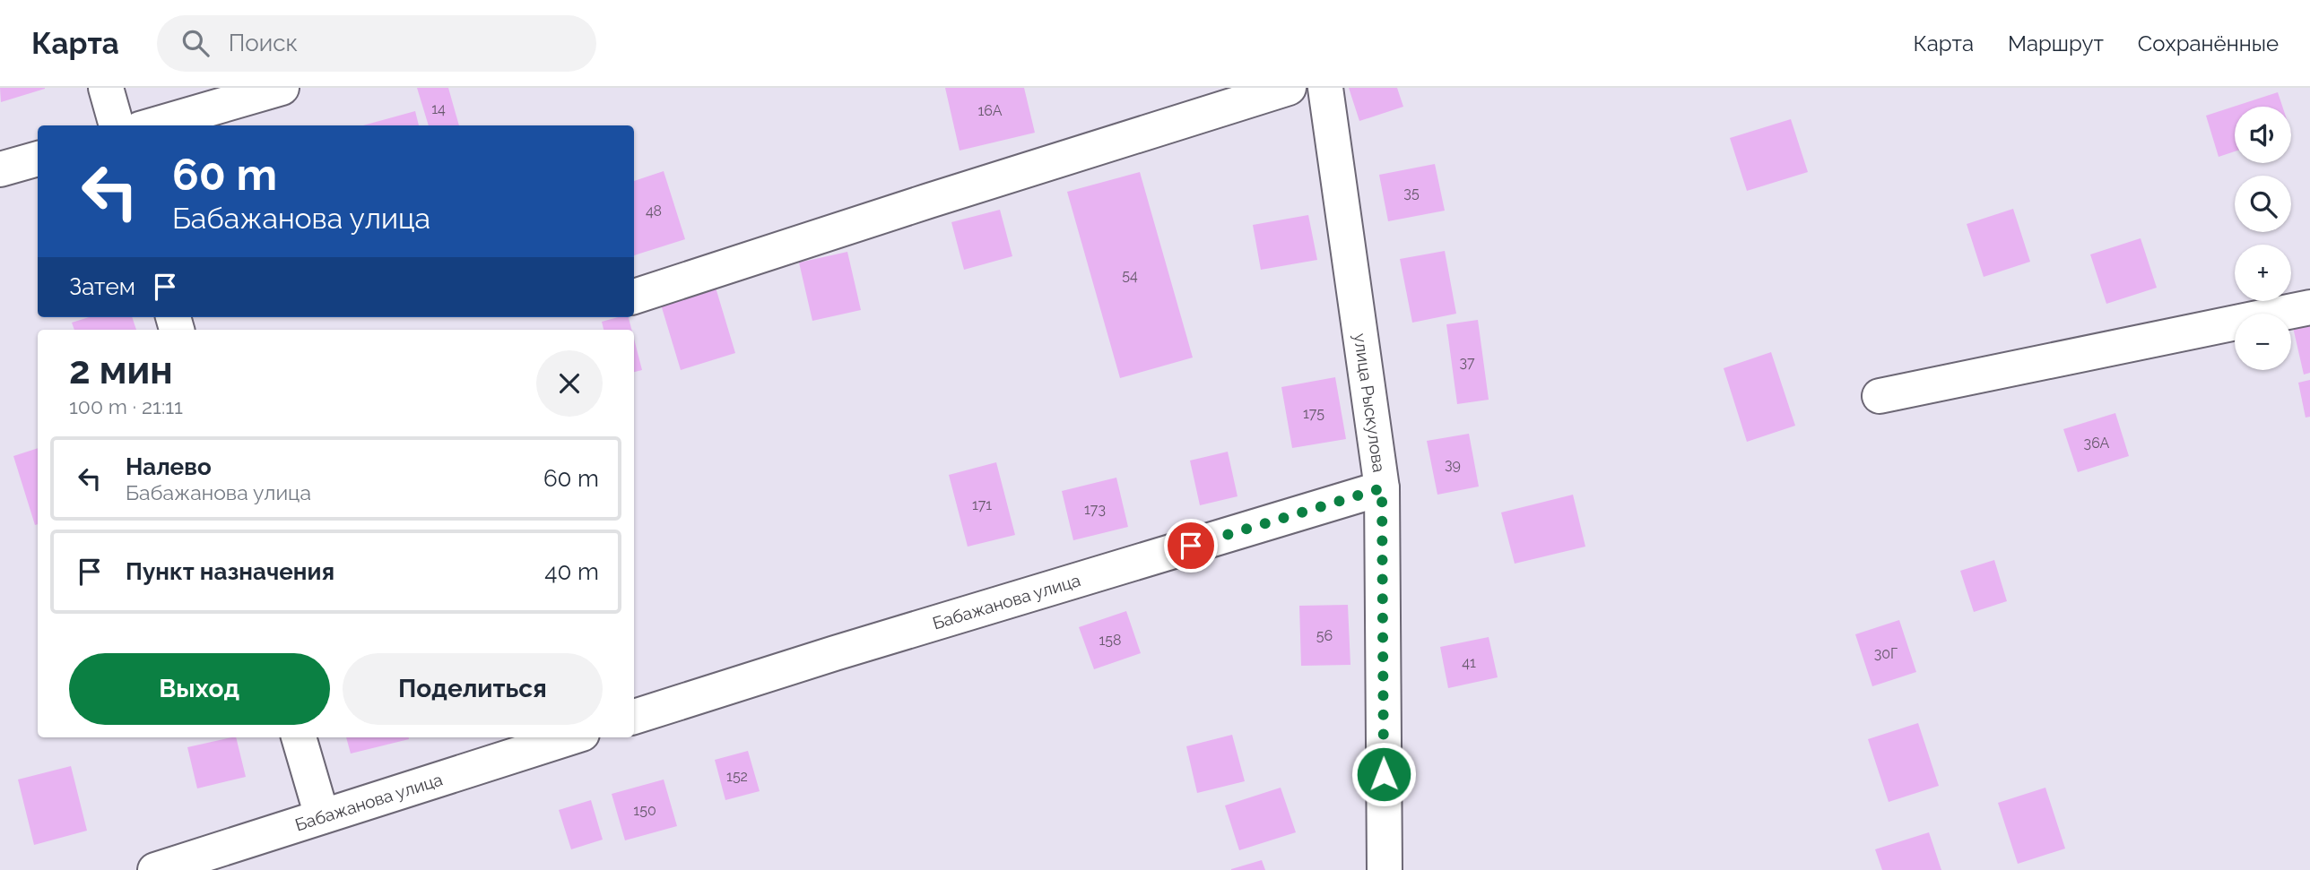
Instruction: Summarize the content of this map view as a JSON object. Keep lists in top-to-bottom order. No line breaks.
{"streets":{"street":["улица Рыскулова","Бабажанова улица"]},"crossings":[["улица Рыскулова","Бабажанова улица"]],"house_numbers":["14","16А","35","48","54","37","175","36А","39","171","173","56","158","30Г","41","152","150"],"page":{"header":"Карта","search":"Поиск","nav":["Карта","Маршрут","Сохранённые"],"map_buttons":["+","−"],"turn":["60 m","Бабажанова улица"],"then":"Затем","heading":["2 мин","100 m · 21:11"],"list":[{"name":"Налево","note":"Бабажанова улица","value":"60 m"},{"name":"Пункт назначения","value":"40 m"}],"buttons":["Выход","Поделиться"]}}
